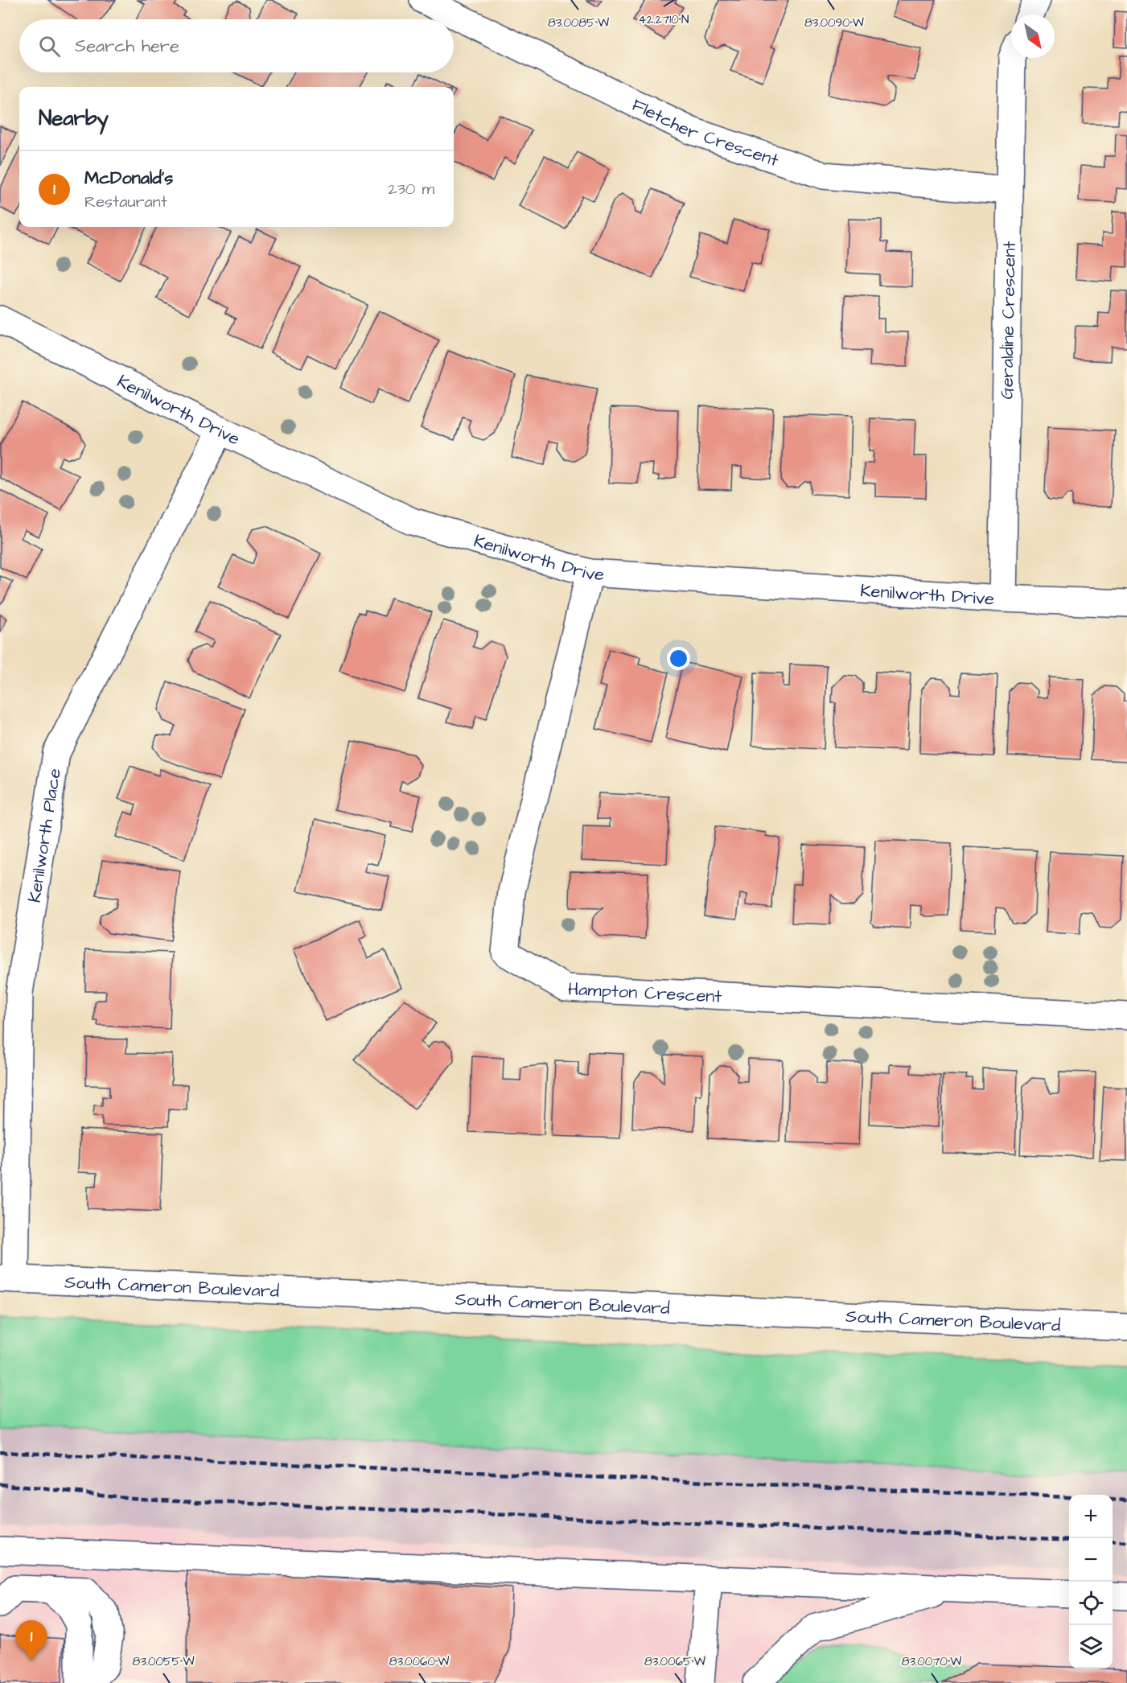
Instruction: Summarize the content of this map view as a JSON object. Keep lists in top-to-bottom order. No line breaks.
{"streets":{"street":["Fletcher Crescent","Geraldine Crescent","Kenilworth Drive","Kenilworth Place","Hampton Crescent","South Cameron Boulevard"]},"crossings":[["Fletcher Crescent","Geraldine Crescent"],["Geraldine Crescent","Kenilworth Drive"],["Kenilworth Drive","Kenilworth Place"],["Kenilworth Drive","Hampton Crescent"],["Kenilworth Place","South Cameron Boulevard"]],"north":"bottom right","page":{"search":"Search here","heading":"Nearby","list":[{"mark":"1","name":"McDonald's","note":"Restaurant","value":"230 m"}],"map_buttons":["+","−"],"pins":"1"},"coordinates":["42.2710°N","83.0085°W","83.0090°W","83.0055°W","83.0060°W","83.0065°W","83.0070°W"]}
